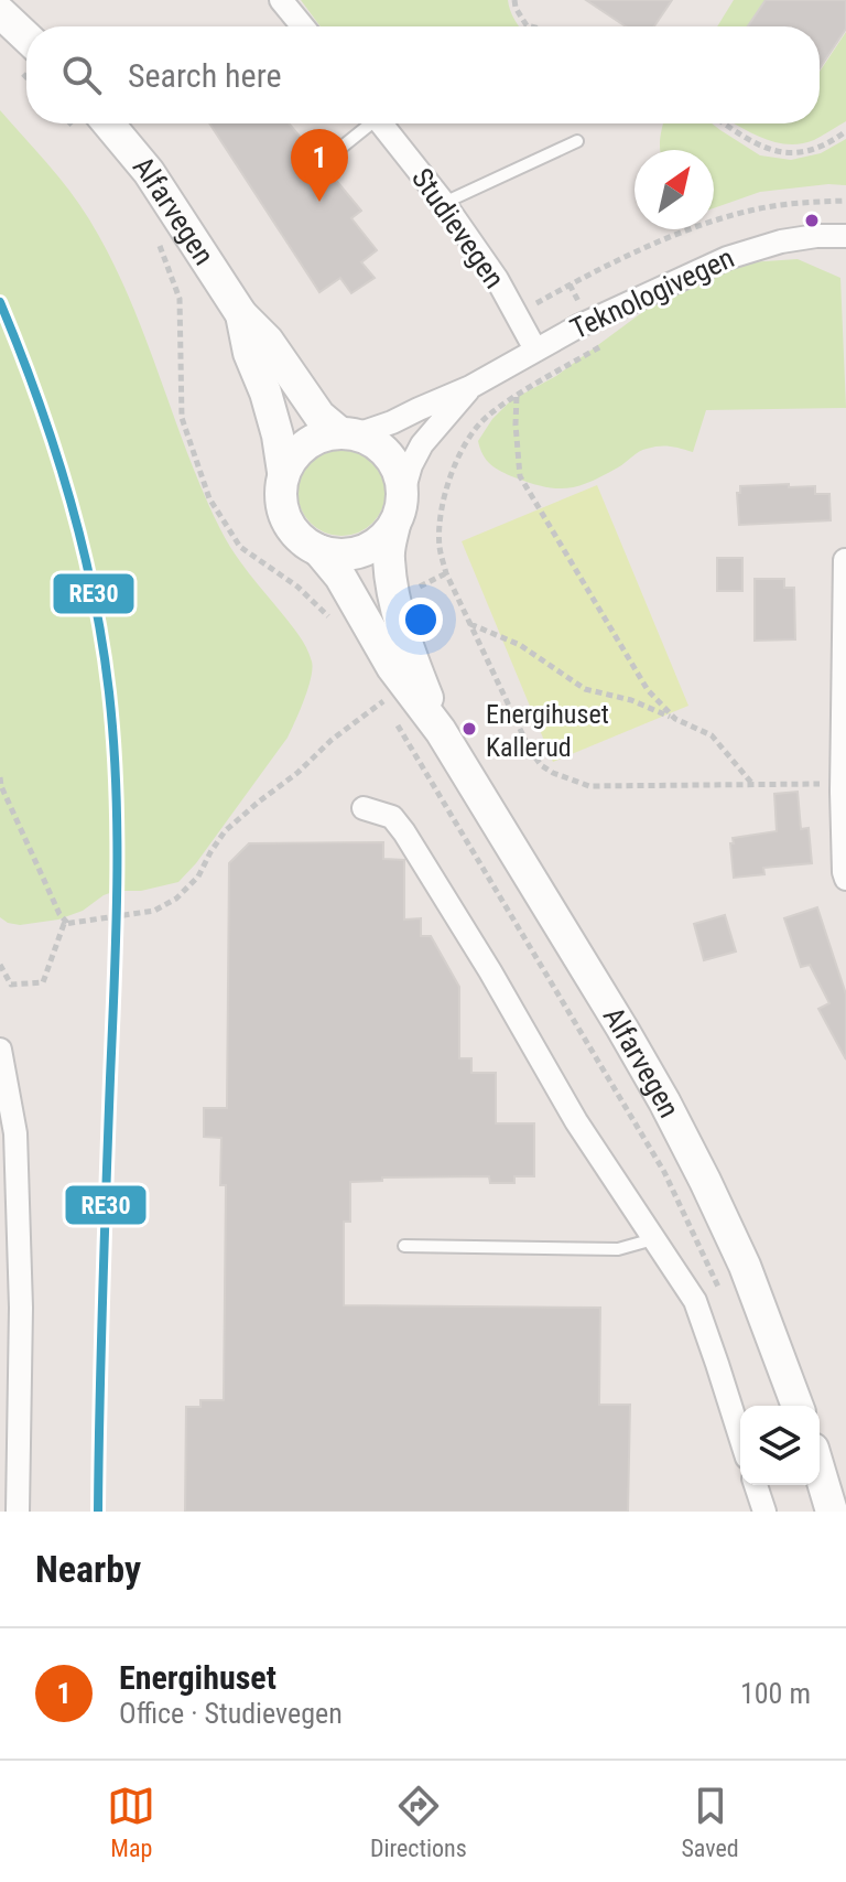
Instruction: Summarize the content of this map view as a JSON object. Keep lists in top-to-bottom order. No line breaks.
{"streets":{"main road":["Alfarvegen"],"street":["Studievegen","Teknologivegen"]},"crossings":[["Alfarvegen","Teknologivegen"],["Studievegen","Teknologivegen"]],"places":["Energihuset Kallerud"],"lines":["transit line RE30"],"north":"top right","page":{"search":"Search here","pins":"1","heading":"Nearby","list":[{"mark":"1","name":"Energihuset","note":"Office · Studievegen","value":"100 m"}],"nav":["Map","Directions","Saved"]}}
